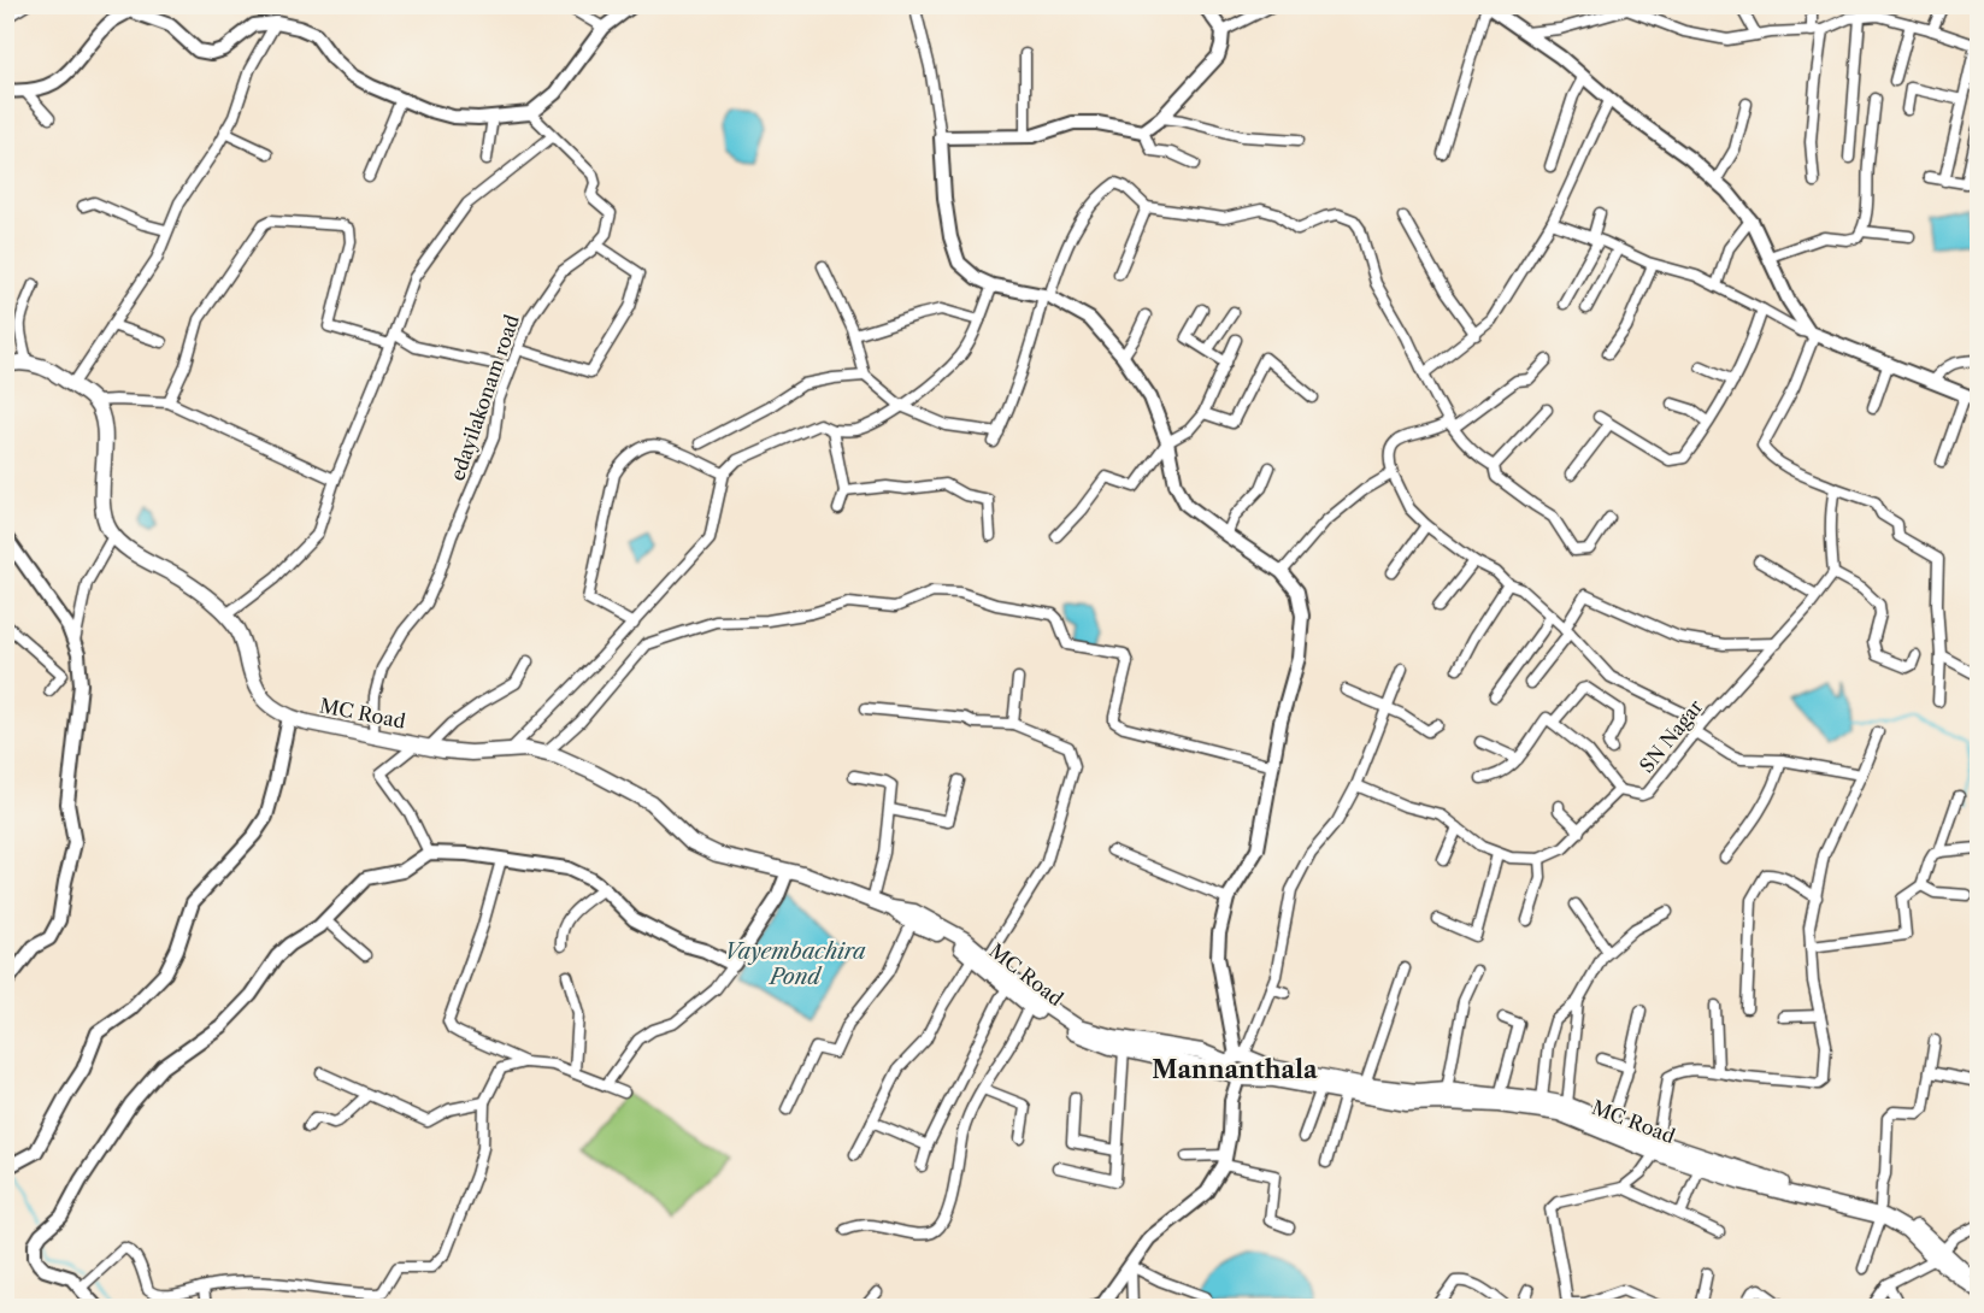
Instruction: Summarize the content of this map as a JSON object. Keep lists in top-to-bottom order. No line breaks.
{"streets":{"main road":["MC Road"],"street":["edayilakonam road","SN Nagar"]},"crossings":[["edayilakonam road","MC Road"]],"districts":["Mannanthala"],"water":["Vayembachira Pond"]}
